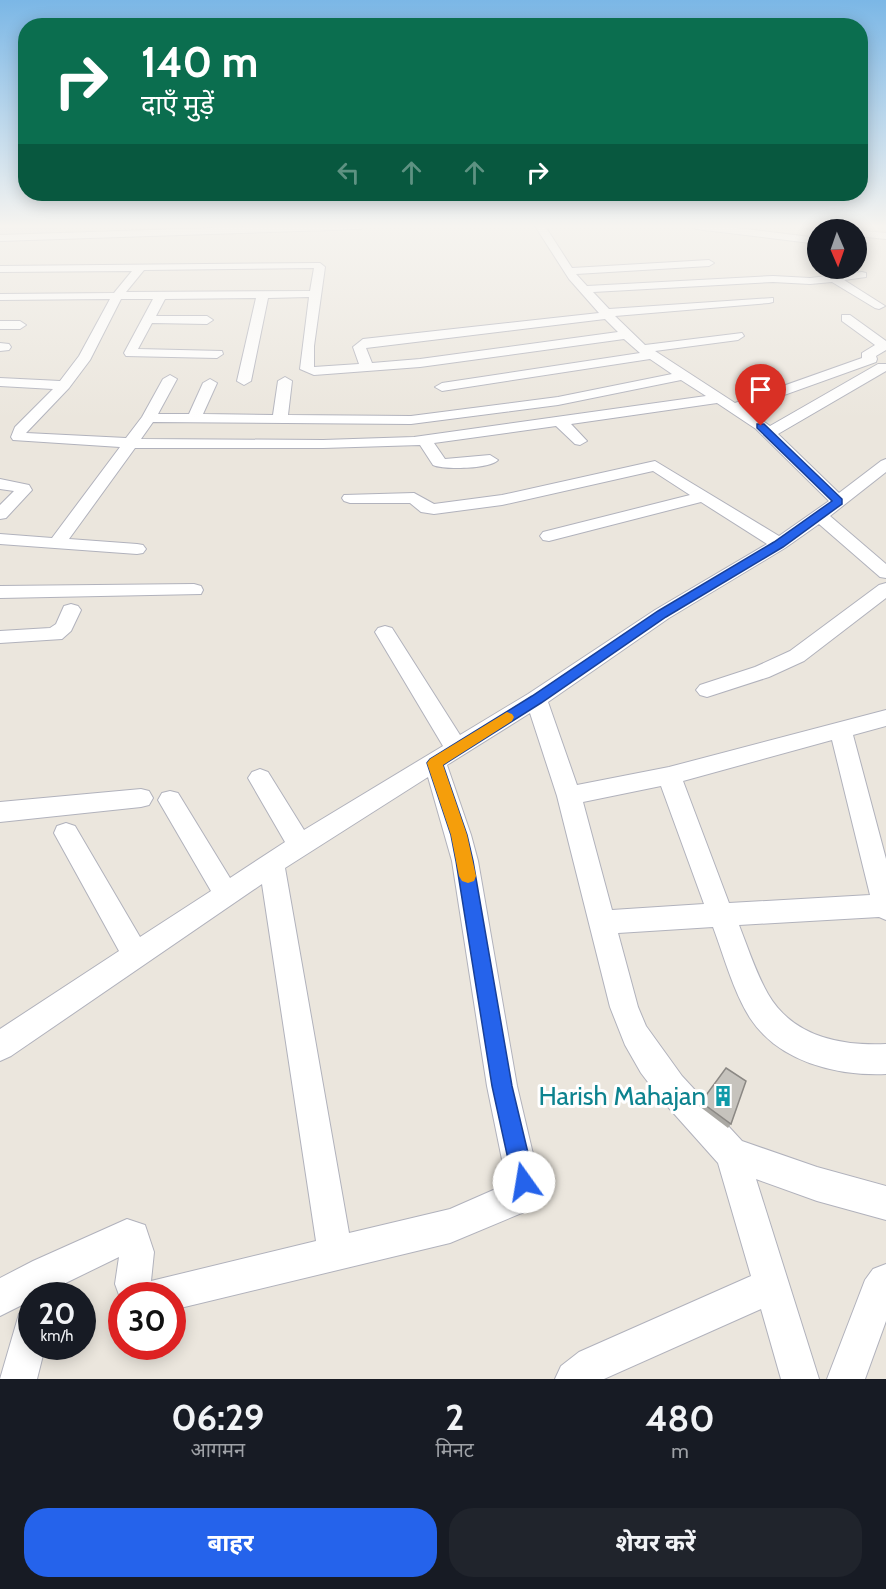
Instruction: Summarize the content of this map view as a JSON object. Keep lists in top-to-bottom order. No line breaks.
{"places":{"building":["Harish Mahajan"]},"north":"bottom","page":{"turn":["140 m","दाएँ मुड़ें"],"speed":"20 km/h","limit":"30","eta":["06:29","आगमन","2","मिनट","480","m"],"buttons":["बाहर","शेयर करें"]}}
